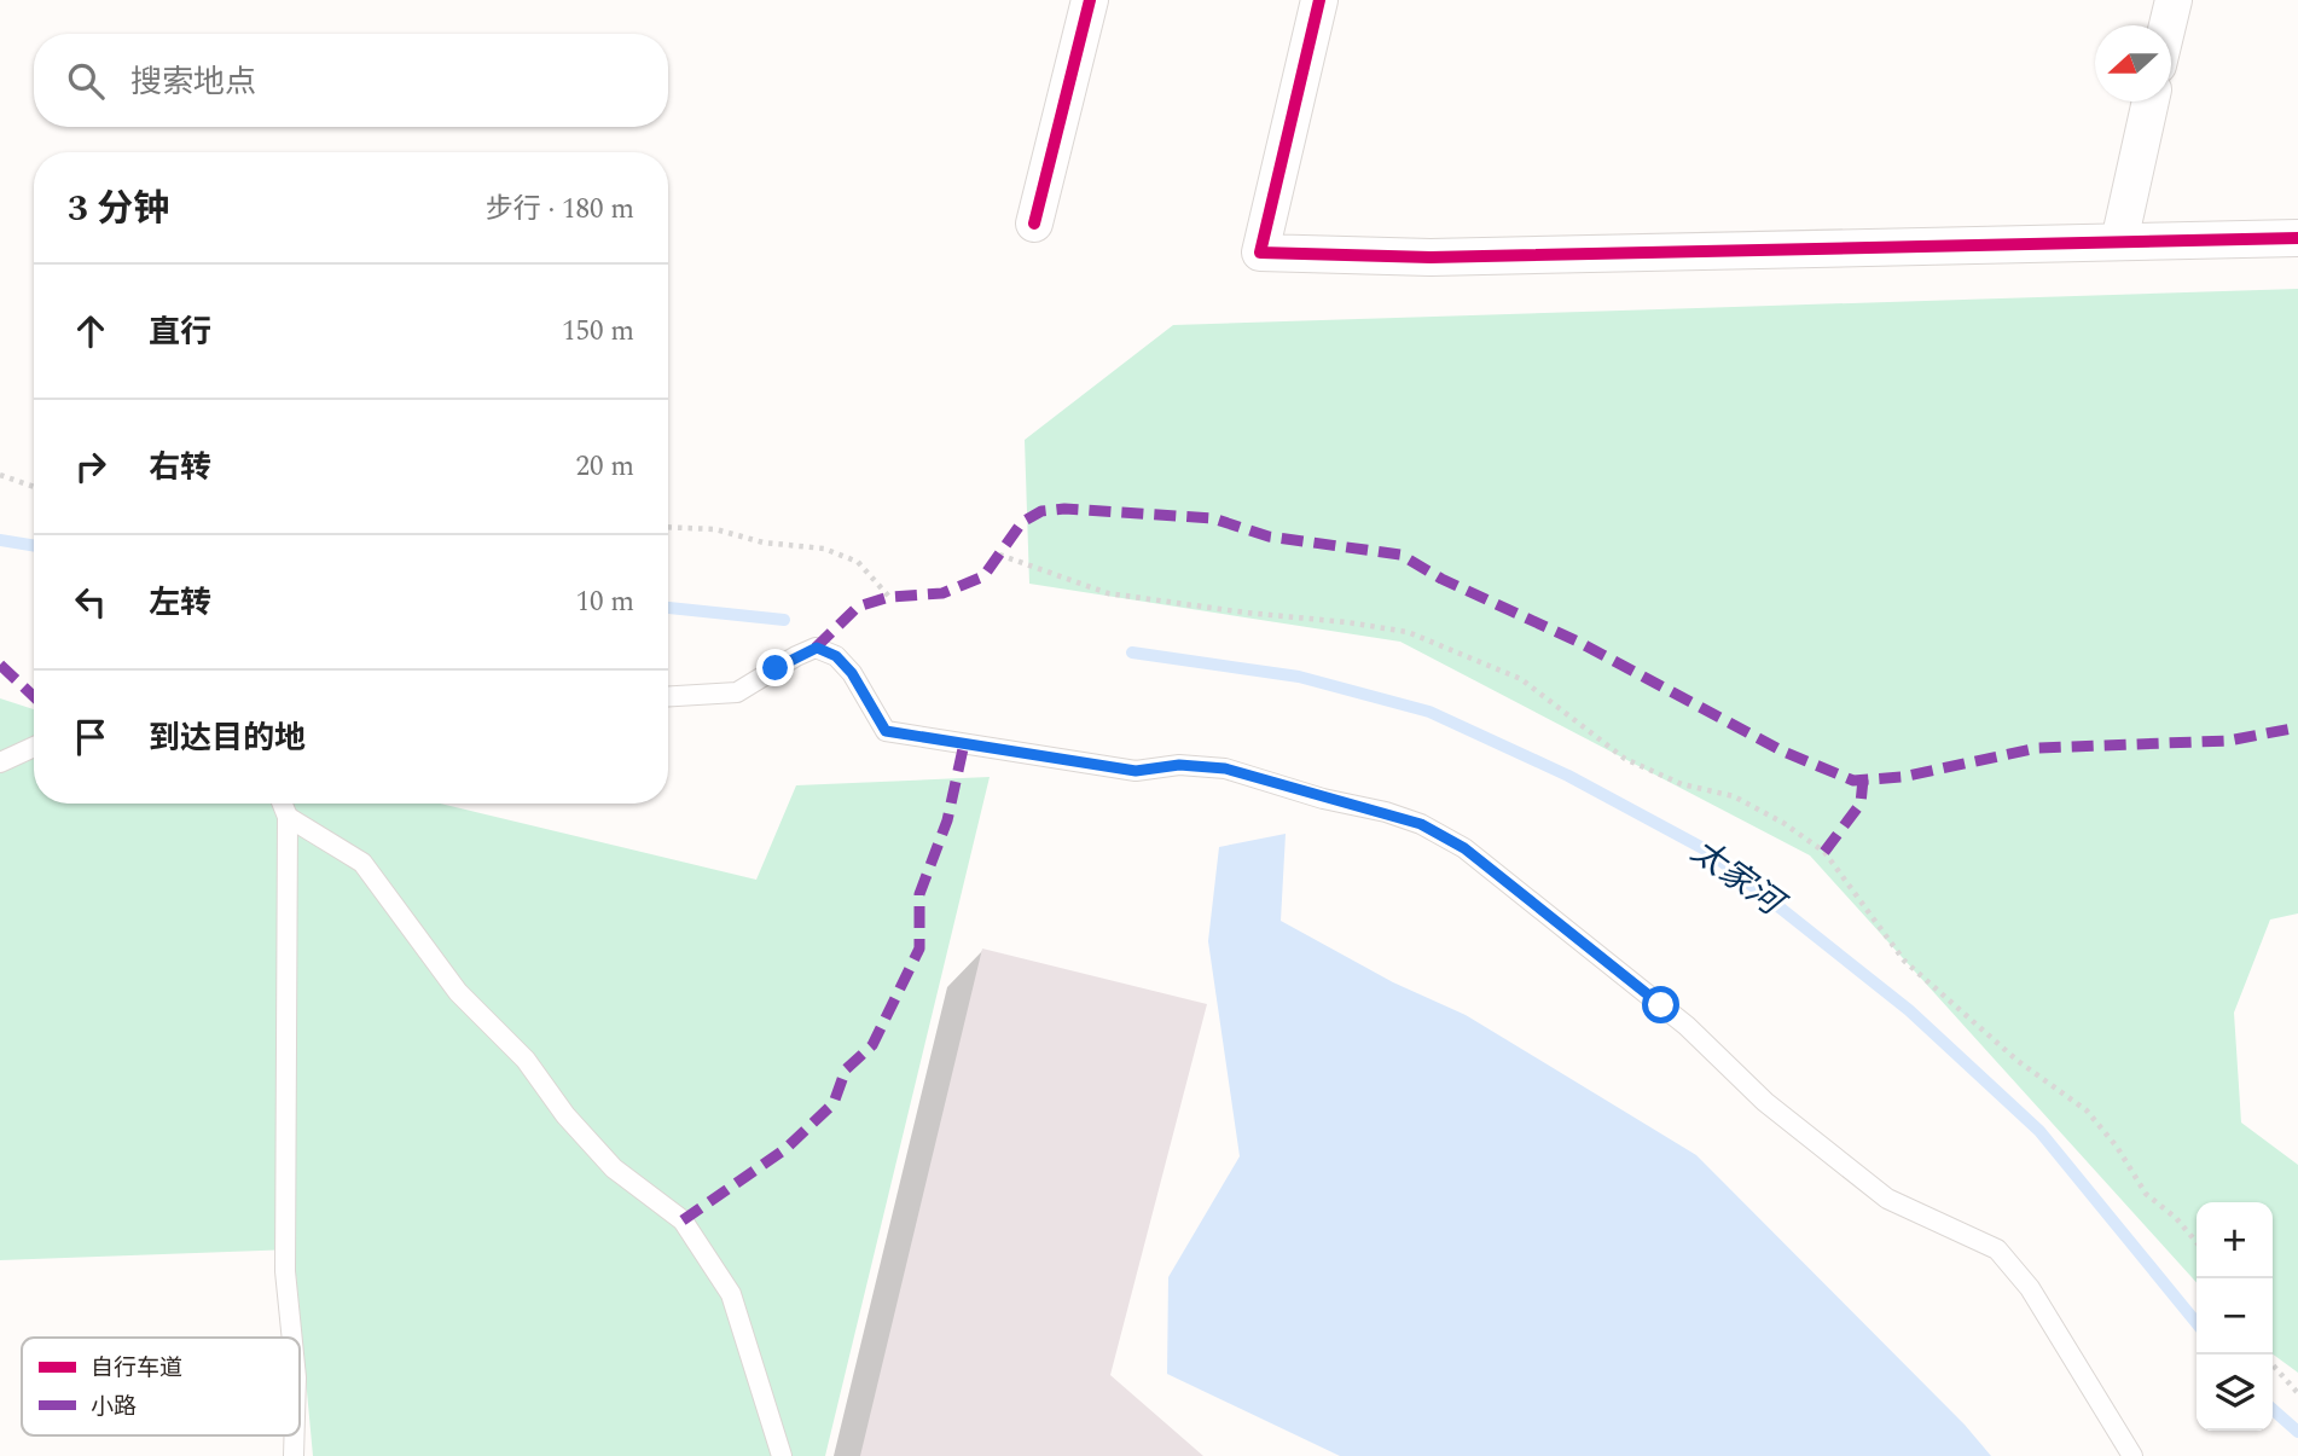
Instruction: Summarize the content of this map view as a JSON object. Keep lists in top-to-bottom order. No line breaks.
{"water":["太家河"],"legend":["自行车道","小路"],"north":"left","page":{"search":"搜索地点","heading":["3 分钟","步行 · 180 m"],"list":[["直行","150 m"],["右转","20 m"],["左转","10 m"],"到达目的地"],"map_buttons":["+","−"]}}
